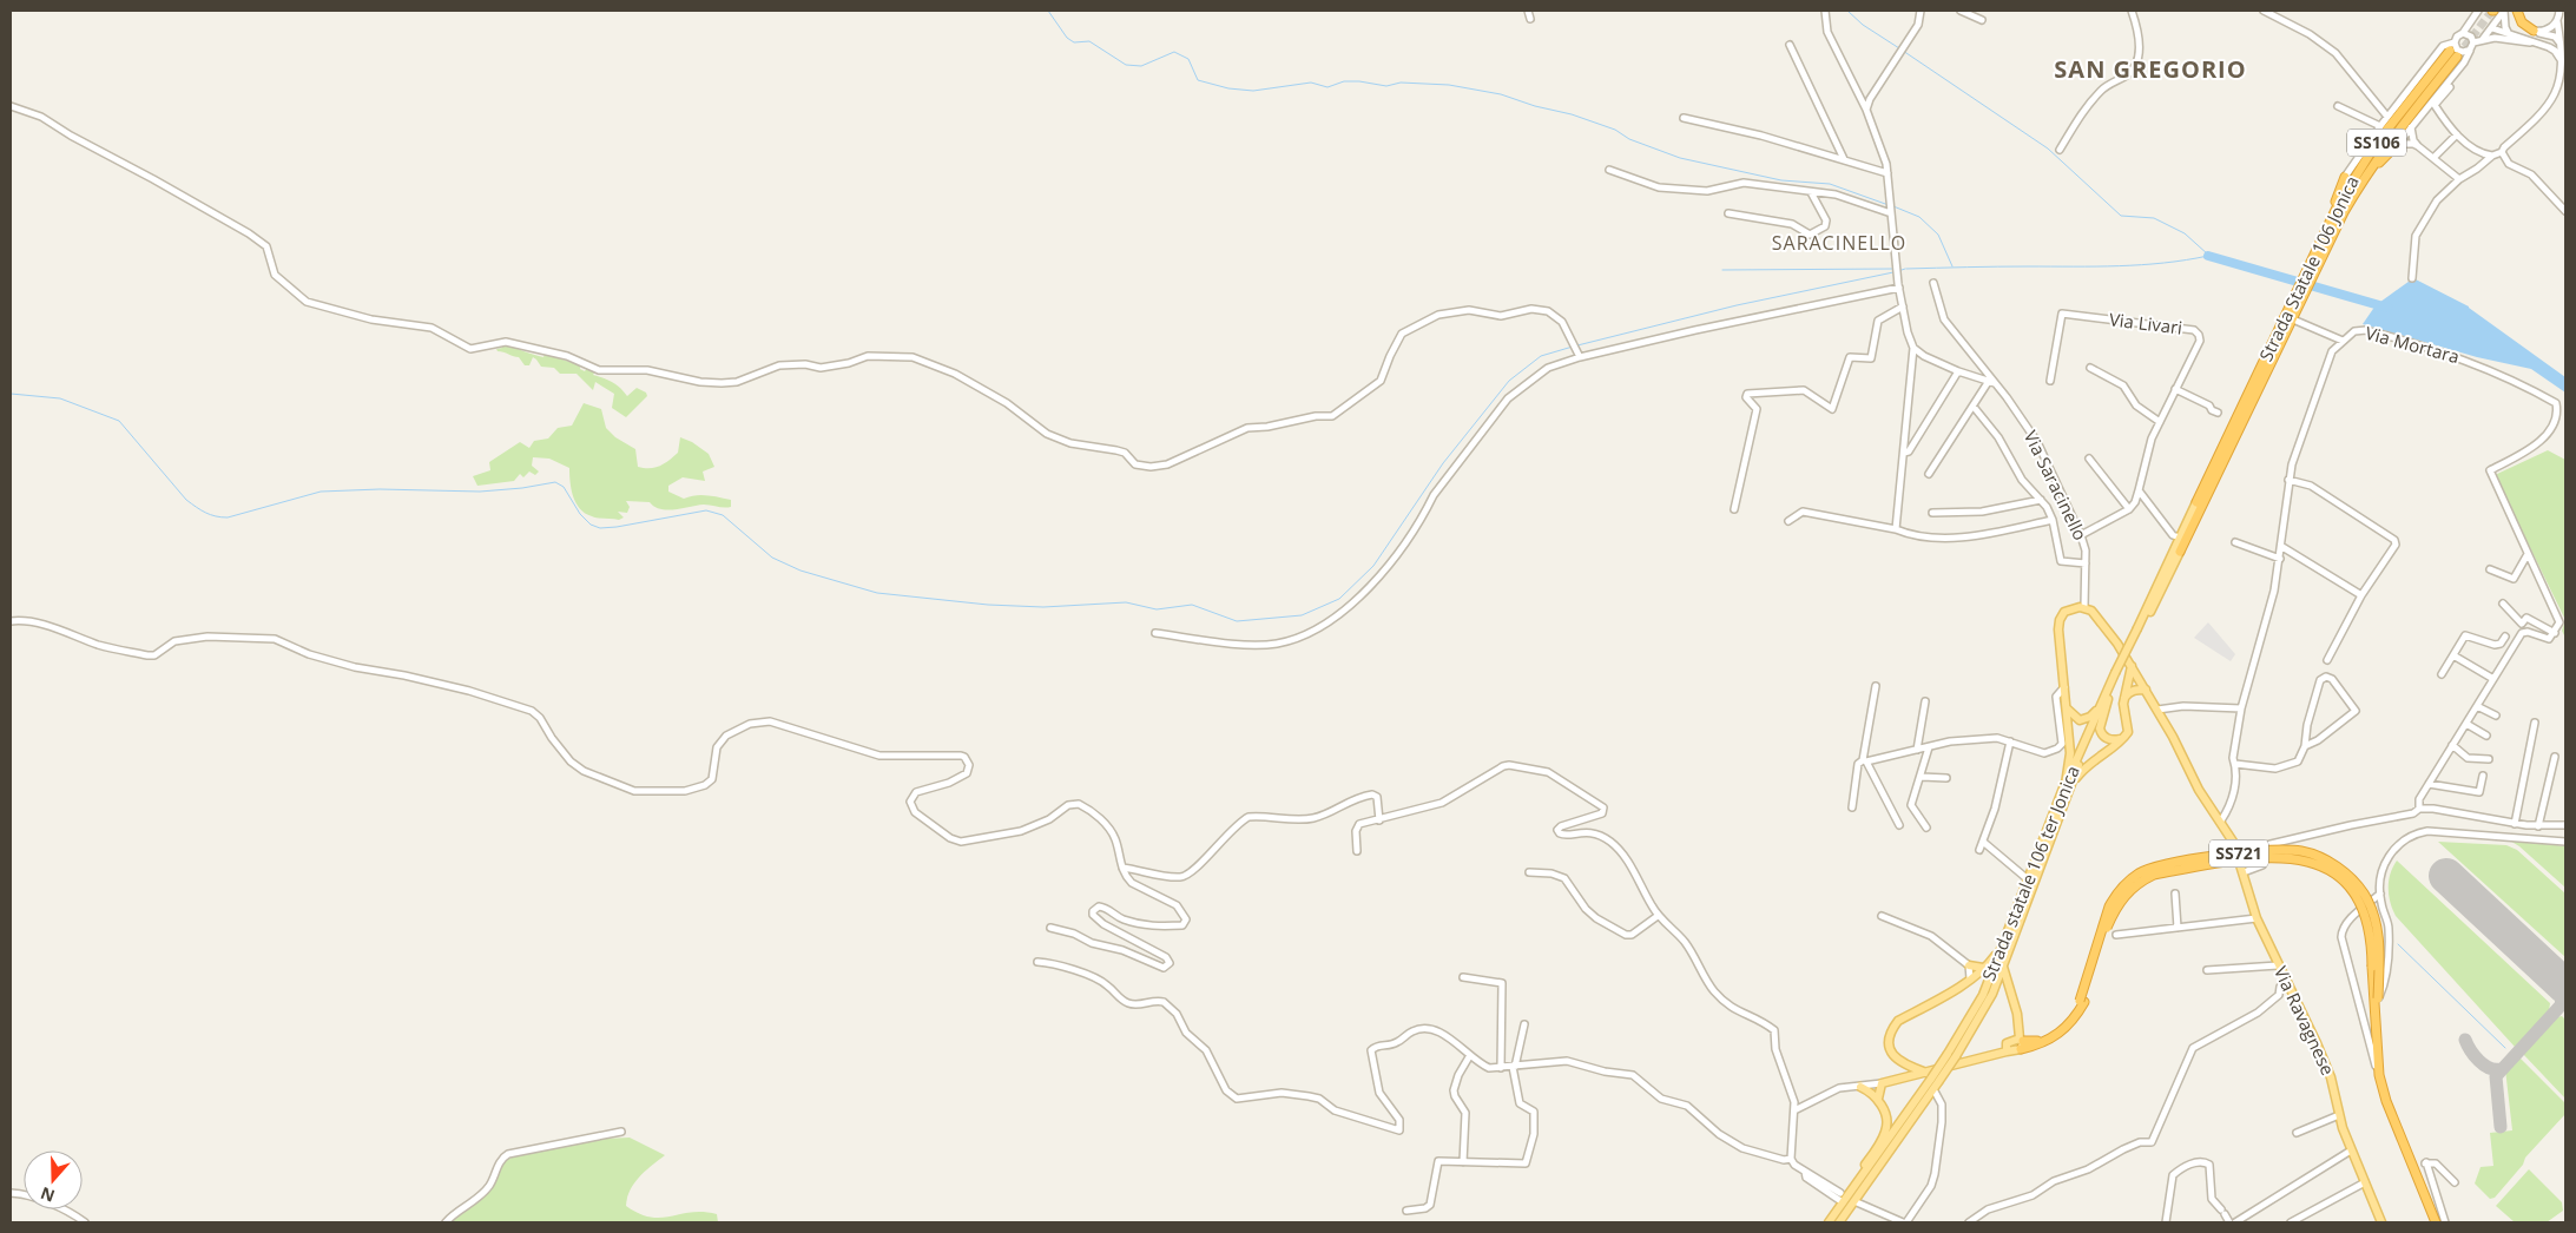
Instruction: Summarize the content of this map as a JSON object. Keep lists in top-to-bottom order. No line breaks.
{"streets":{"highway":["SS106","Strada Statale 106 Jonica","SS721","Strada statale 106 ter Jonica"],"main road":["Via Ravagnese"],"street":["Via Livari","Via Mortara","Via Saracinello"]},"crossings":[["Strada Statale 106 Jonica","Strada statale 106 ter Jonica"],["Via Mortara","Via Ravagnese"],["SS721","Strada statale 106 ter Jonica"]],"districts":["SAN GREGORIO","SARACINELLO"],"north":"bottom"}
